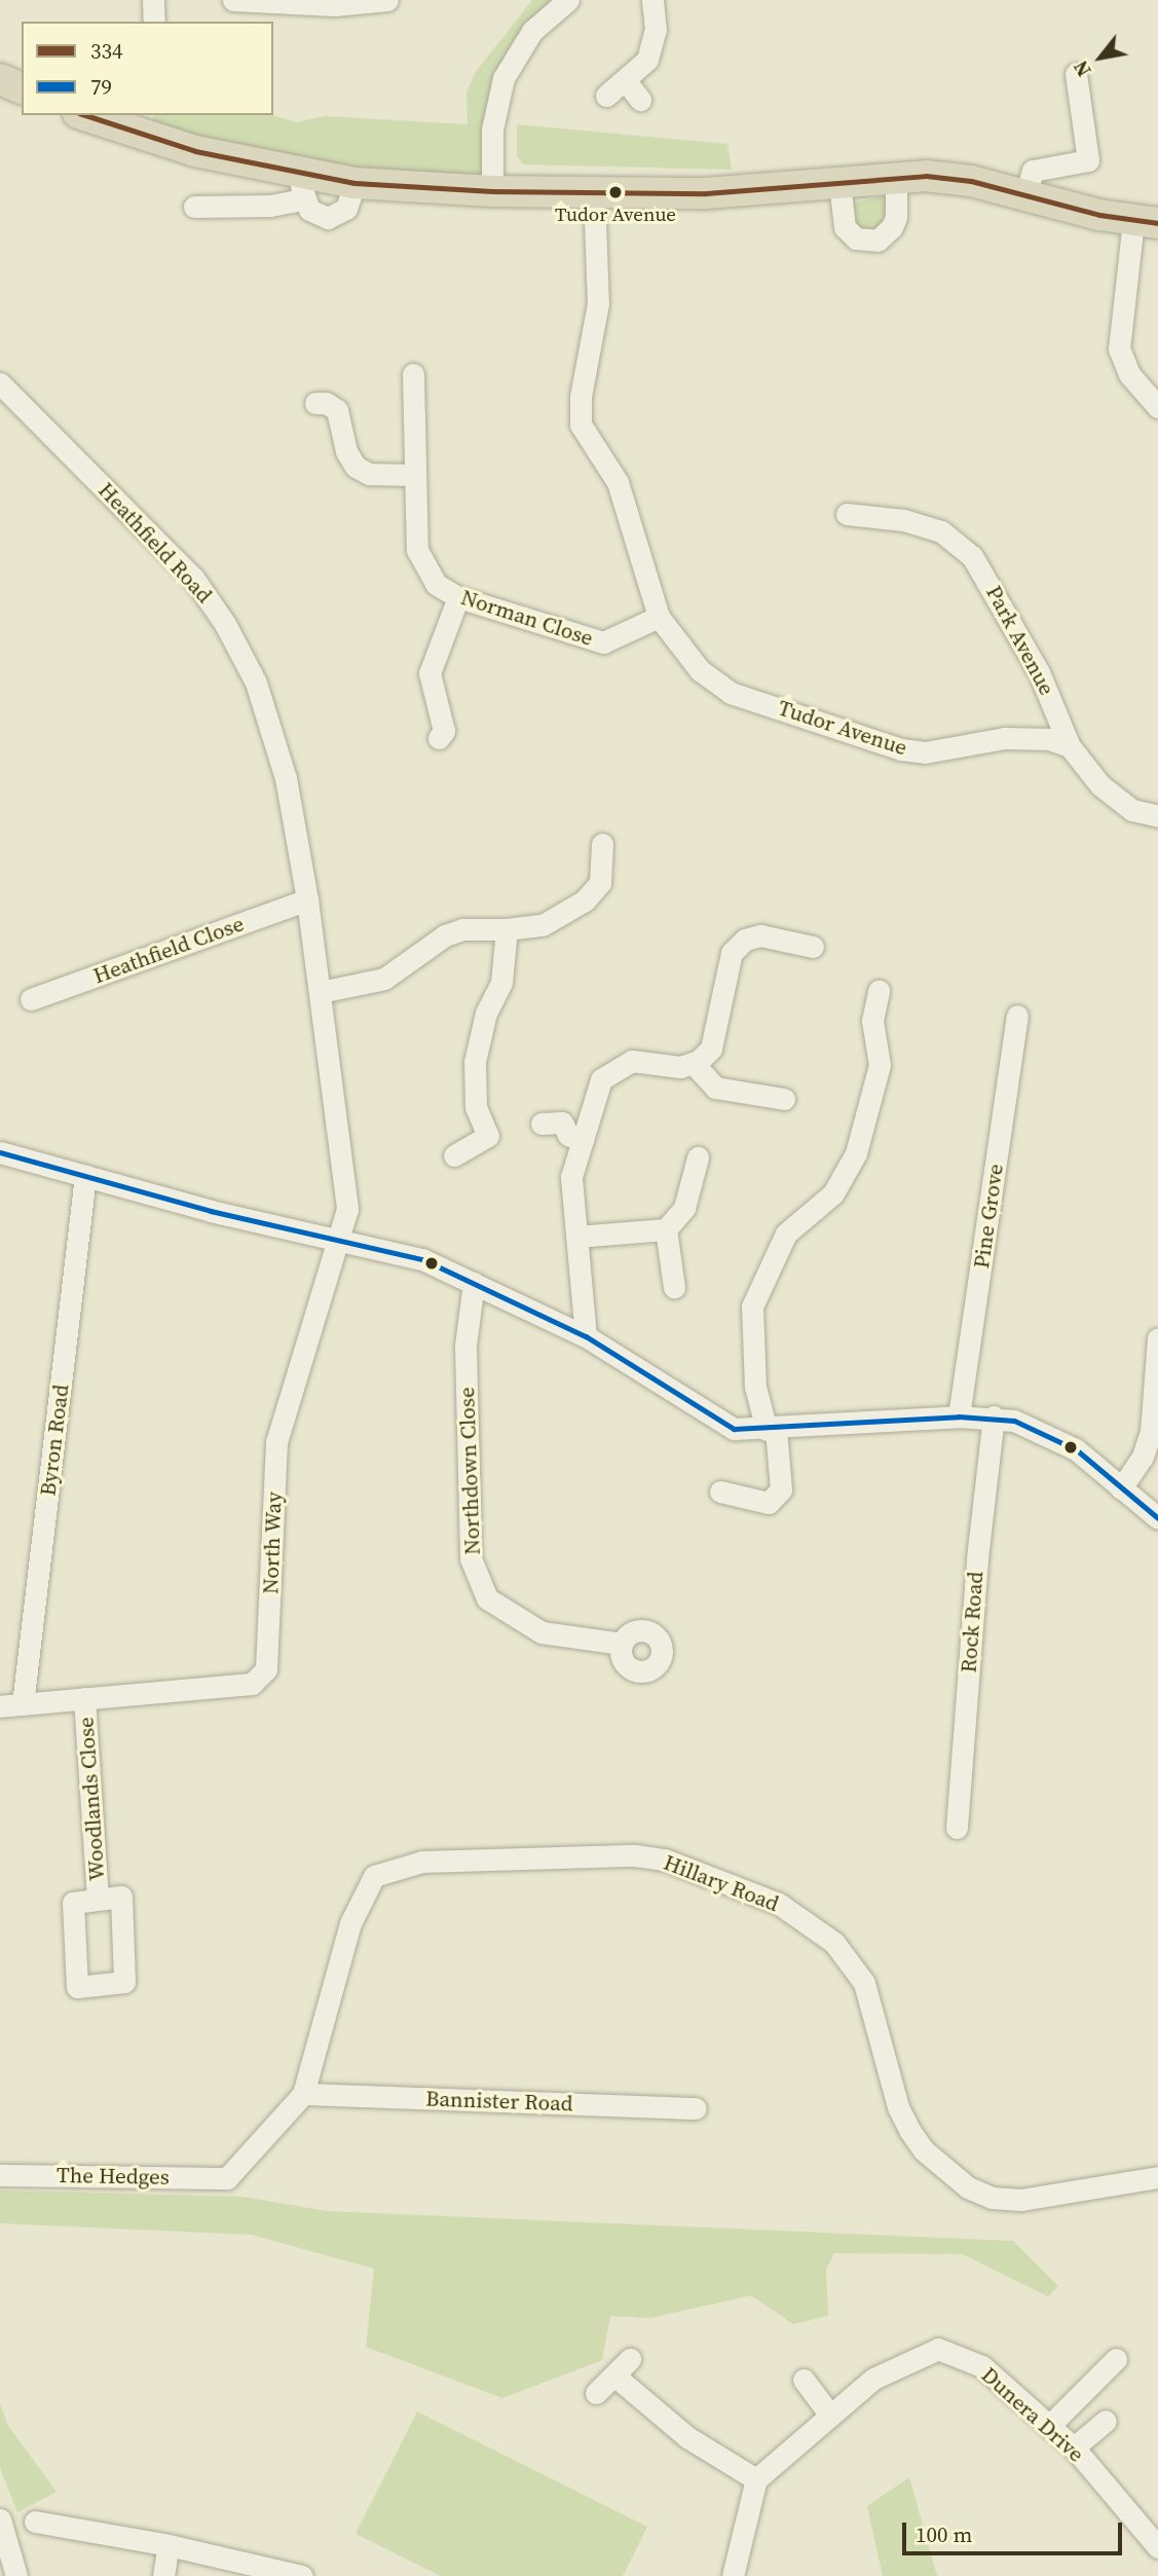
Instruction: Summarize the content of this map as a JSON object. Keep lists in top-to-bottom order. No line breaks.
{"streets":{"street":["Heathfield Road","Norman Close","Park Avenue","Tudor Avenue","Heathfield Close","Pine Grove","Byron Road","Northdown Close","North Way","Rock Road","Woodlands Close","Hillary Road","Bannister Road","The Hedges","Dunera Drive"]},"crossings":[["Heathfield Road","Heathfield Close"],["Heathfield Road","North Way"],["Norman Close","Tudor Avenue"],["Park Avenue","Tudor Avenue"],["Byron Road","North Way"],["North Way","Woodlands Close"],["Hillary Road","Bannister Road"],["Hillary Road","The Hedges"]],"places":["Tudor Avenue"],"lines":["transit line 334","transit line 79"],"legend":["334","79"],"scale_bar":"100 m","north":"bottom left"}
